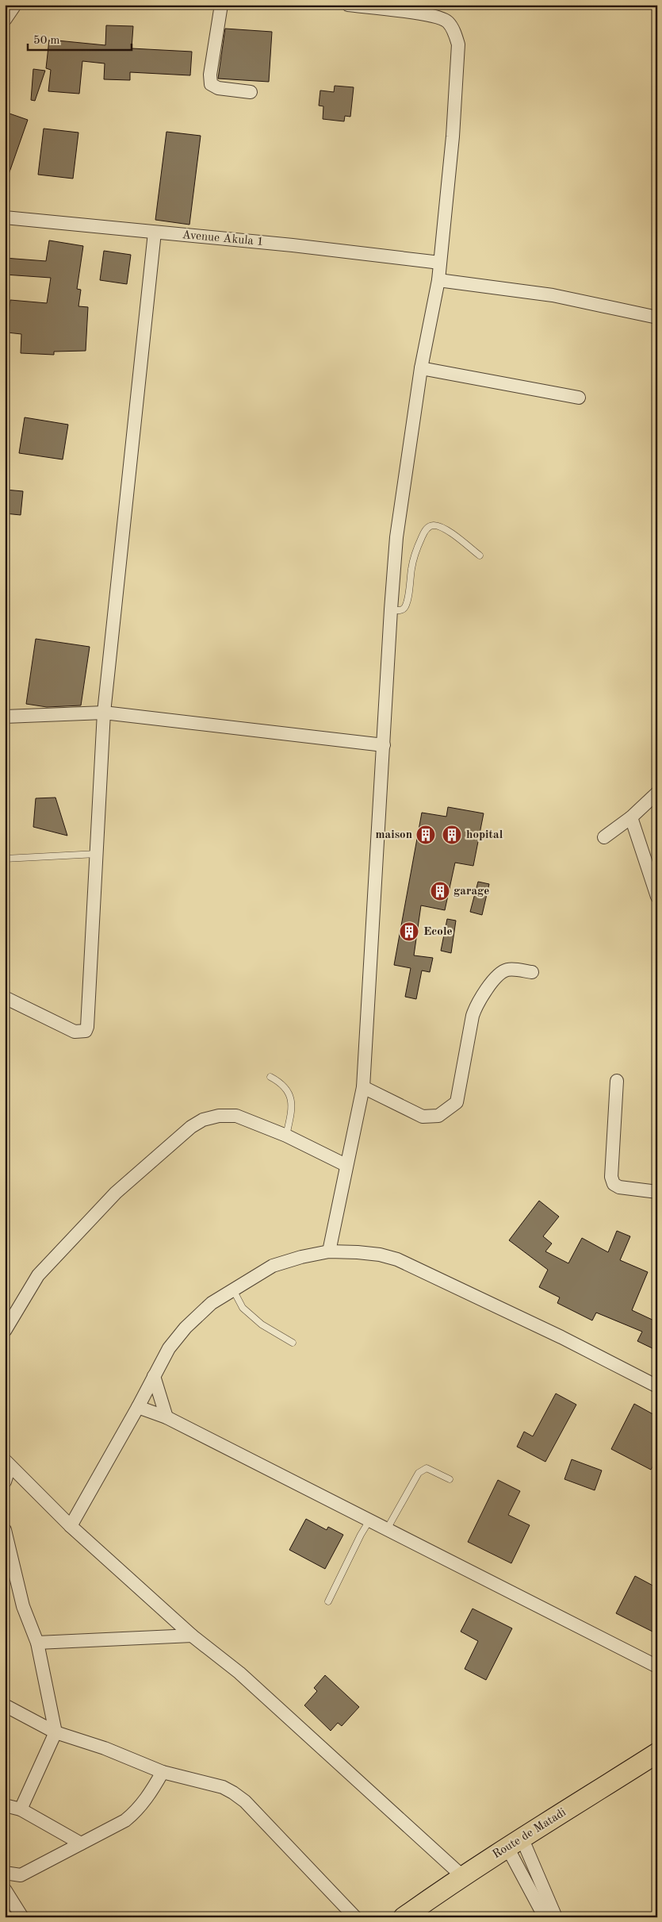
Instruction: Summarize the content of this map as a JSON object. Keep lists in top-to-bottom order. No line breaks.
{"streets":{"main road":["Route de Matadi"],"street":["Avenue Akula 1"]},"places":{"building":["maison","hopital","garage","Ecole"]},"scale_bar":"50 m"}
